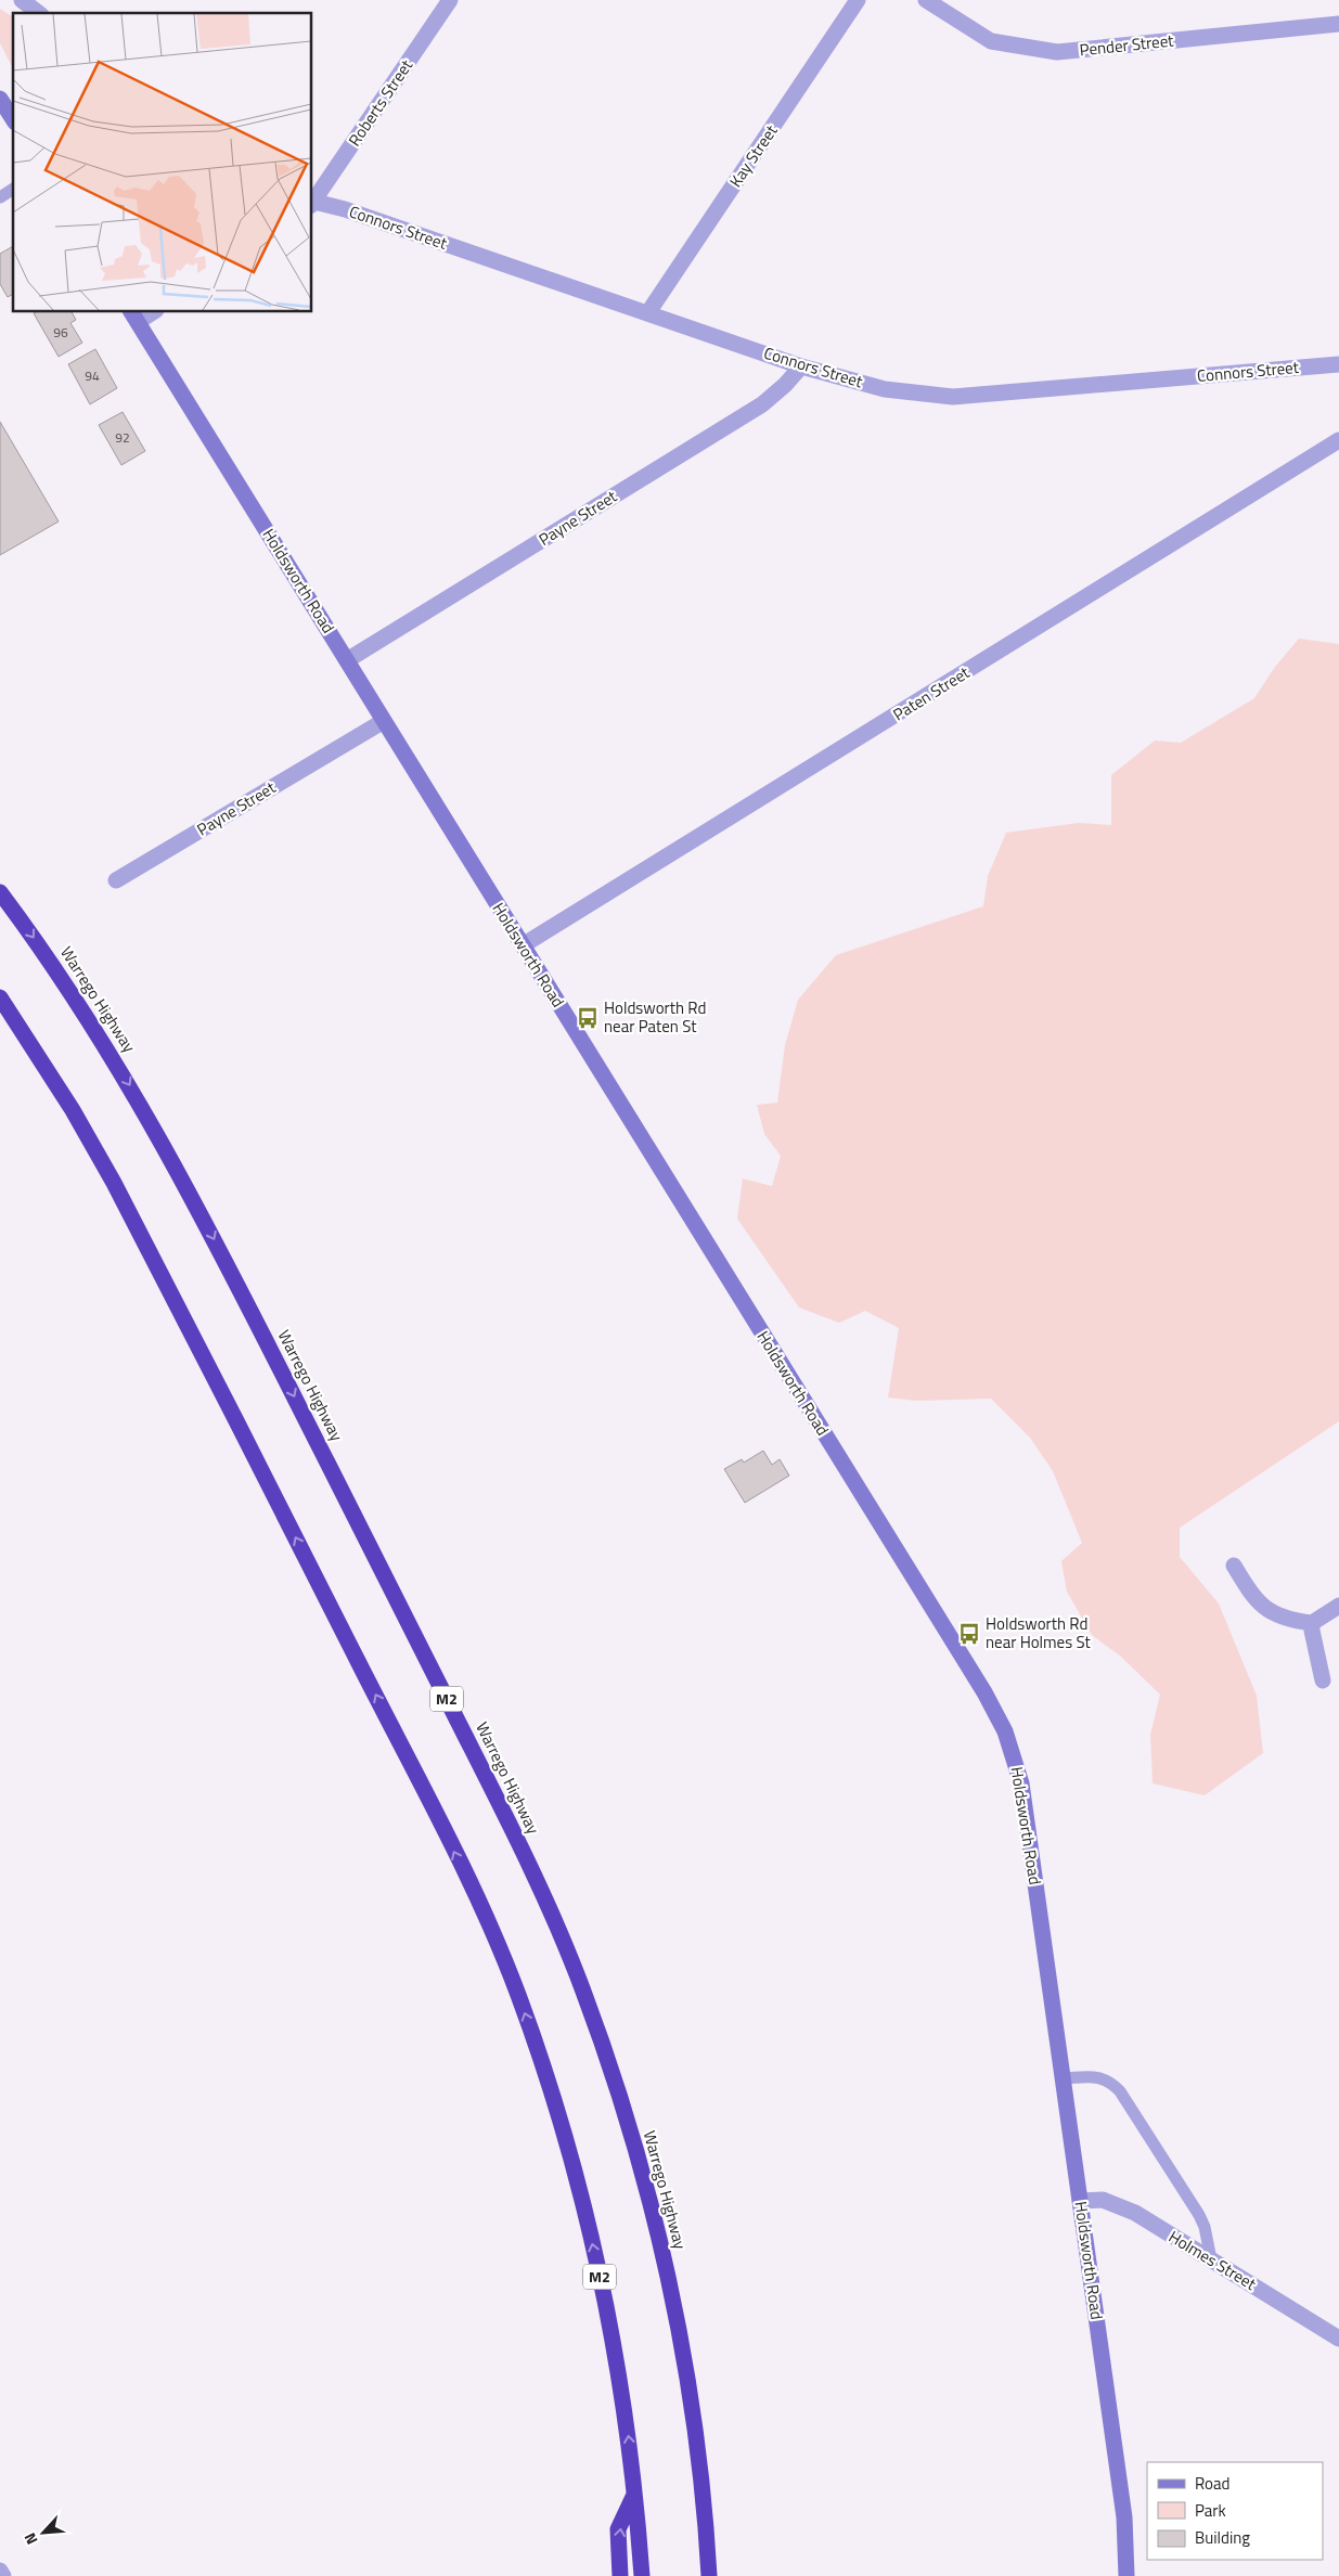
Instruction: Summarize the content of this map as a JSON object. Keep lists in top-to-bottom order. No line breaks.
{"streets":{"highway":["Warrego Highway","M2"],"street":["Pender Street","Roberts Street","Kay Street","Connors Street","Payne Street","Holdsworth Road","Paten Street","Holmes Street"]},"crossings":[["Kay Street","Connors Street"],["Connors Street","Payne Street"],["Payne Street","Holdsworth Road"],["Holdsworth Road","Paten Street"],["Holdsworth Road","Holmes Street"]],"places":{"bus stop":["Holdsworth Rd near Paten St","Holdsworth Rd near Holmes St"]},"house_numbers":["96","94","92"],"legend":["Road","Park","Building"],"north":"bottom left"}
